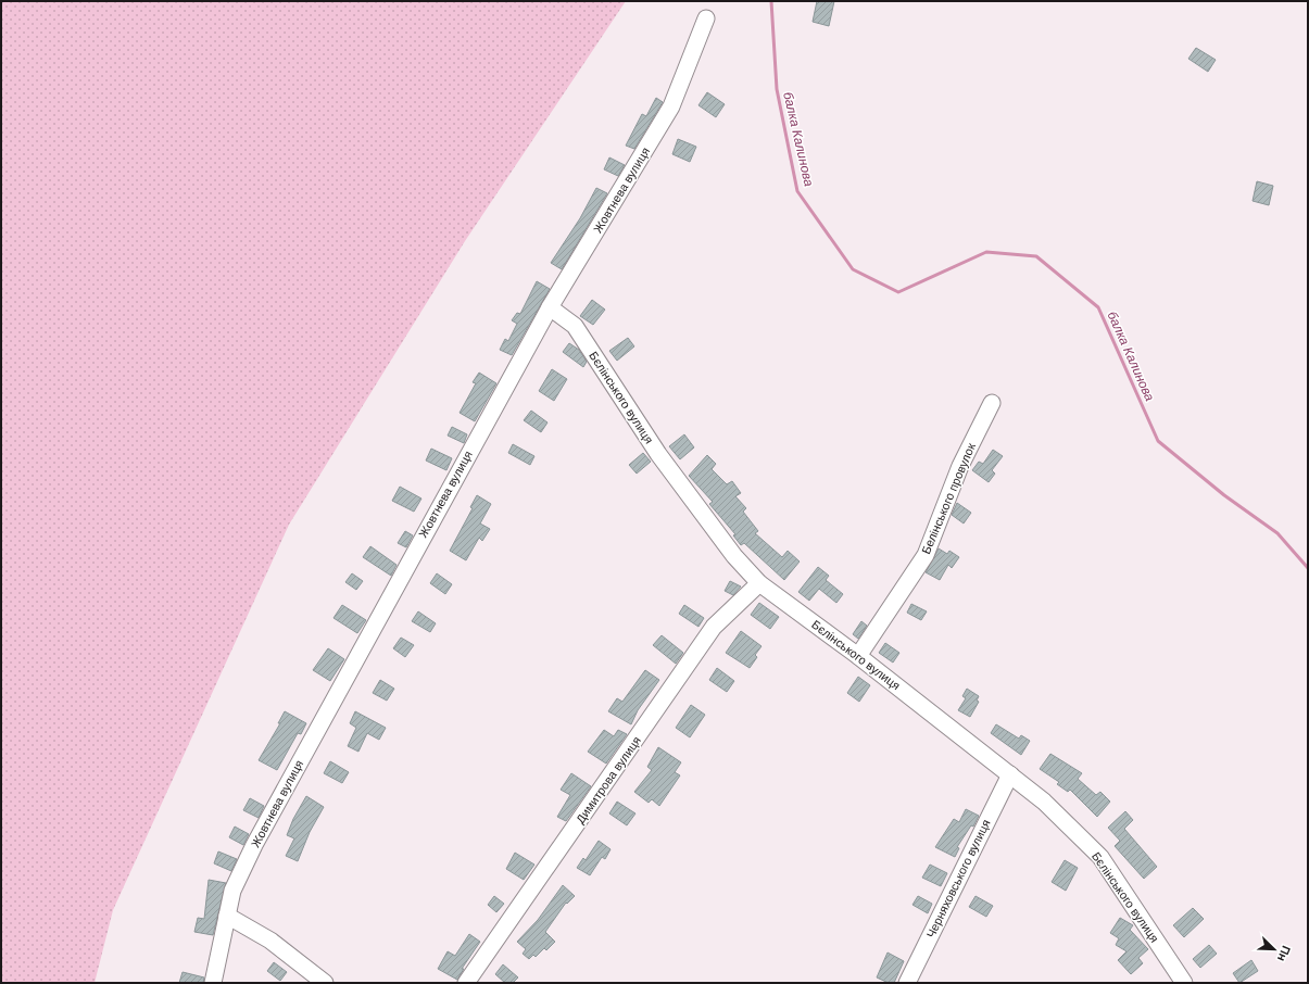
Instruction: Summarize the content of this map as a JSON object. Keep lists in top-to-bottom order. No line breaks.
{"streets":{"street":["Жовтнева вулиця","Бєлінського вулиця","Белінського провулок","Димитрова вулиця","Черняховського вулиця"]},"crossings":[["Жовтнева вулиця","Бєлінського вулиця"],["Бєлінського вулиця","Белінського провулок"],["Бєлінського вулиця","Димитрова вулиця"],["Бєлінського вулиця","Черняховського вулиця"]],"water":["балка Калинова"],"north":"bottom right"}
